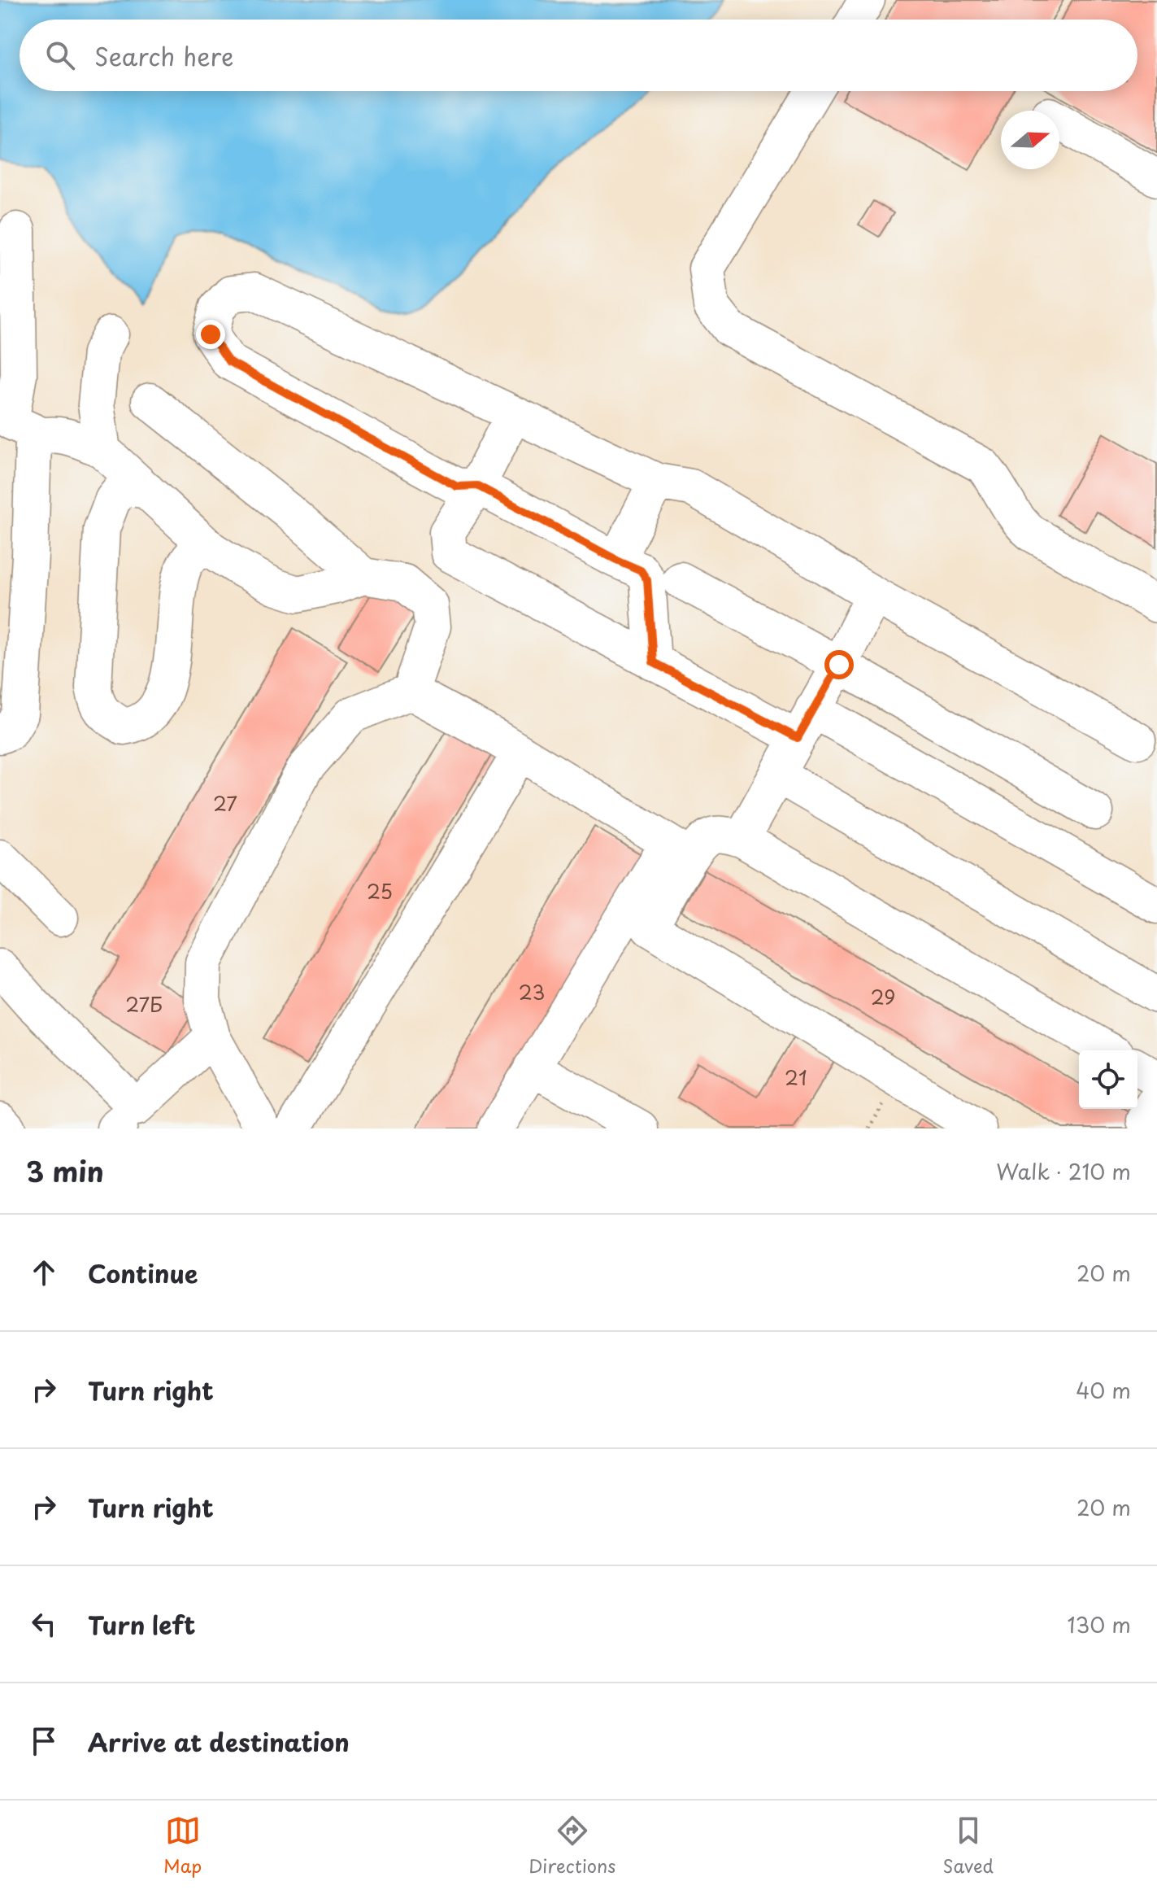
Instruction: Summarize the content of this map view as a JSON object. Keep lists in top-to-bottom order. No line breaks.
{"house_numbers":["27","25","23","29","27Б","21"],"north":"right","page":{"search":"Search here","heading":["3 min","Walk · 210 m"],"list":[["Continue","20 m"],["Turn right","40 m"],["Turn right","20 m"],["Turn left","130 m"],"Arrive at destination"],"nav":["Map","Directions","Saved"]}}
